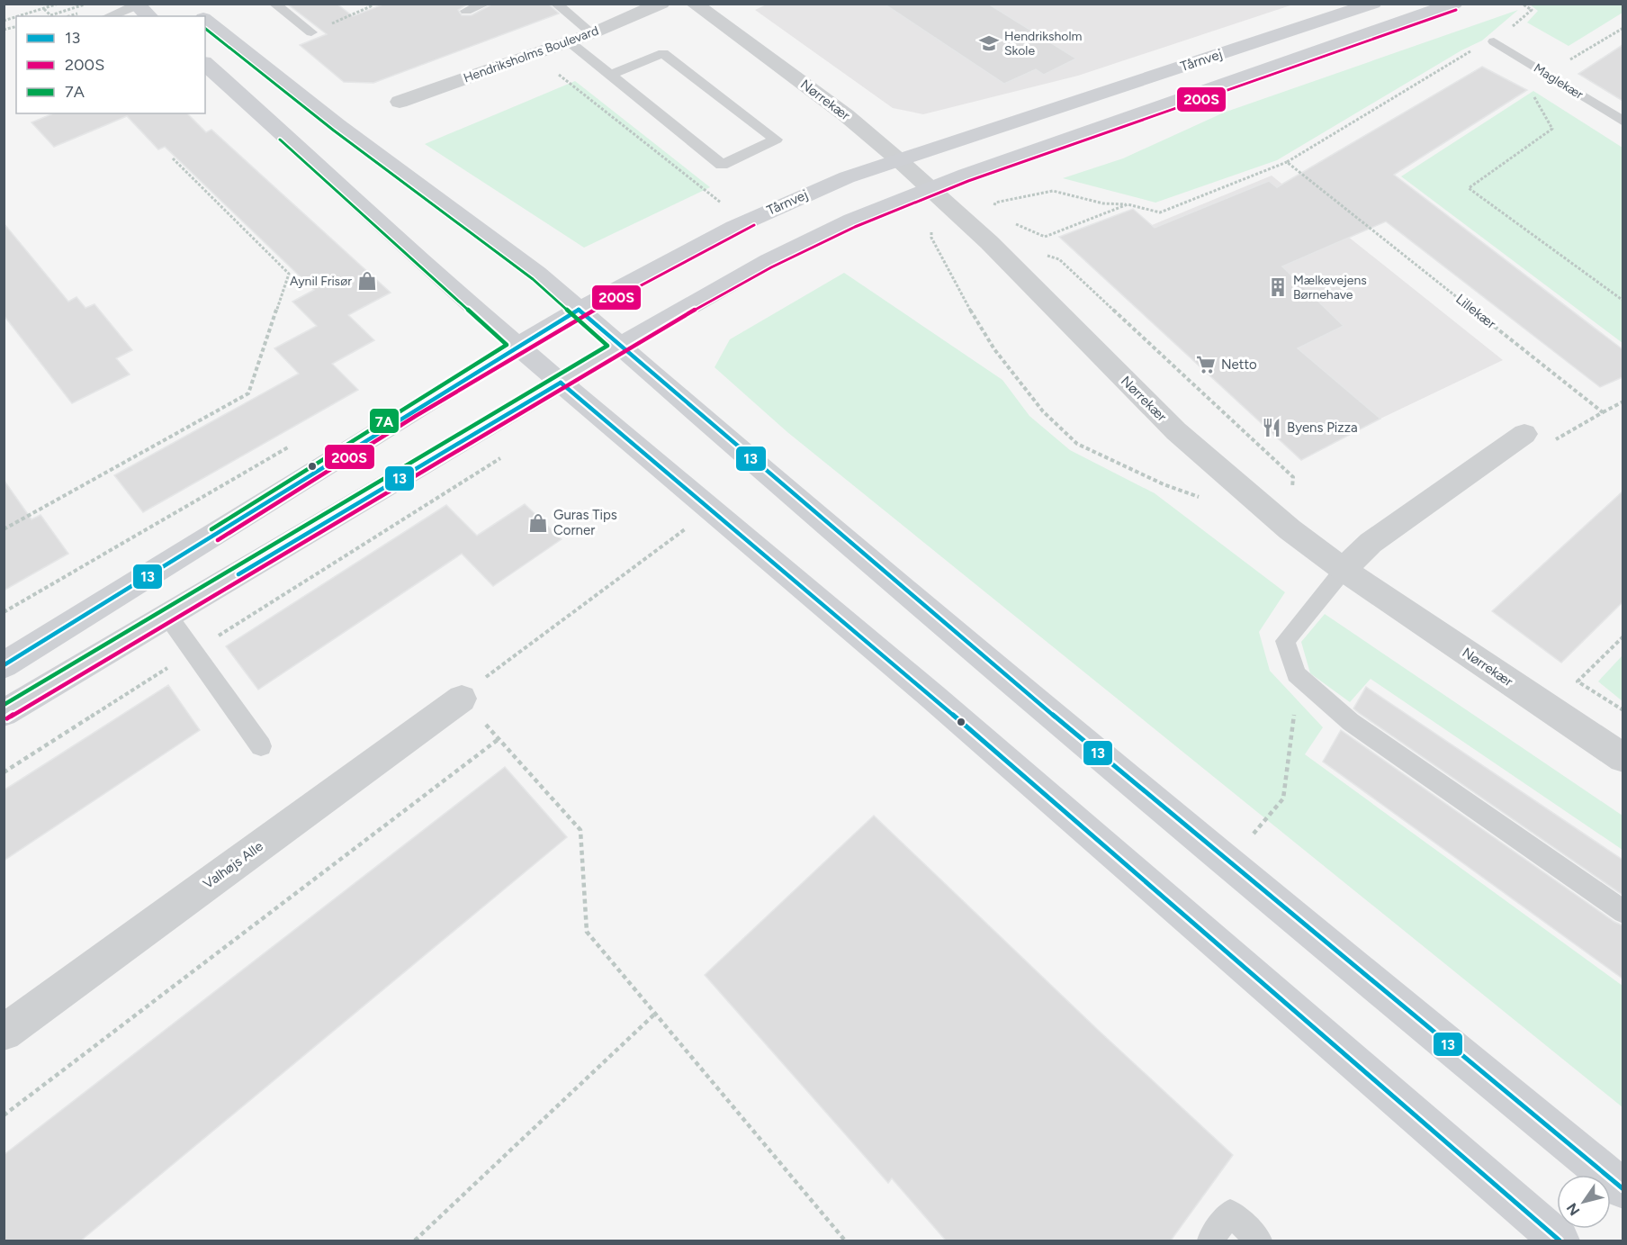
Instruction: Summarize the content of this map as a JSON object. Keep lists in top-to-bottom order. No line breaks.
{"streets":{"main road":["Tårnvej"],"street":["Hendriksholms Boulevard","Nørrekær","Valhøjs Alle"],"lane":["Maglekær"],"path":["Lillekær"]},"crossings":[["Tårnvej","Nørrekær"]],"places":{"school or university":["Hendriksholm Skole"],"shop":["Aynil Frisør","Guras Tips Corner"],"building":["Mælkevejens Børnehave"],"supermarket":["Netto"],"restaurant":["Byens Pizza"]},"lines":["transit line 200S","transit line 7A","transit line 13"],"legend":["13","200S","7A"],"north":"bottom left"}
